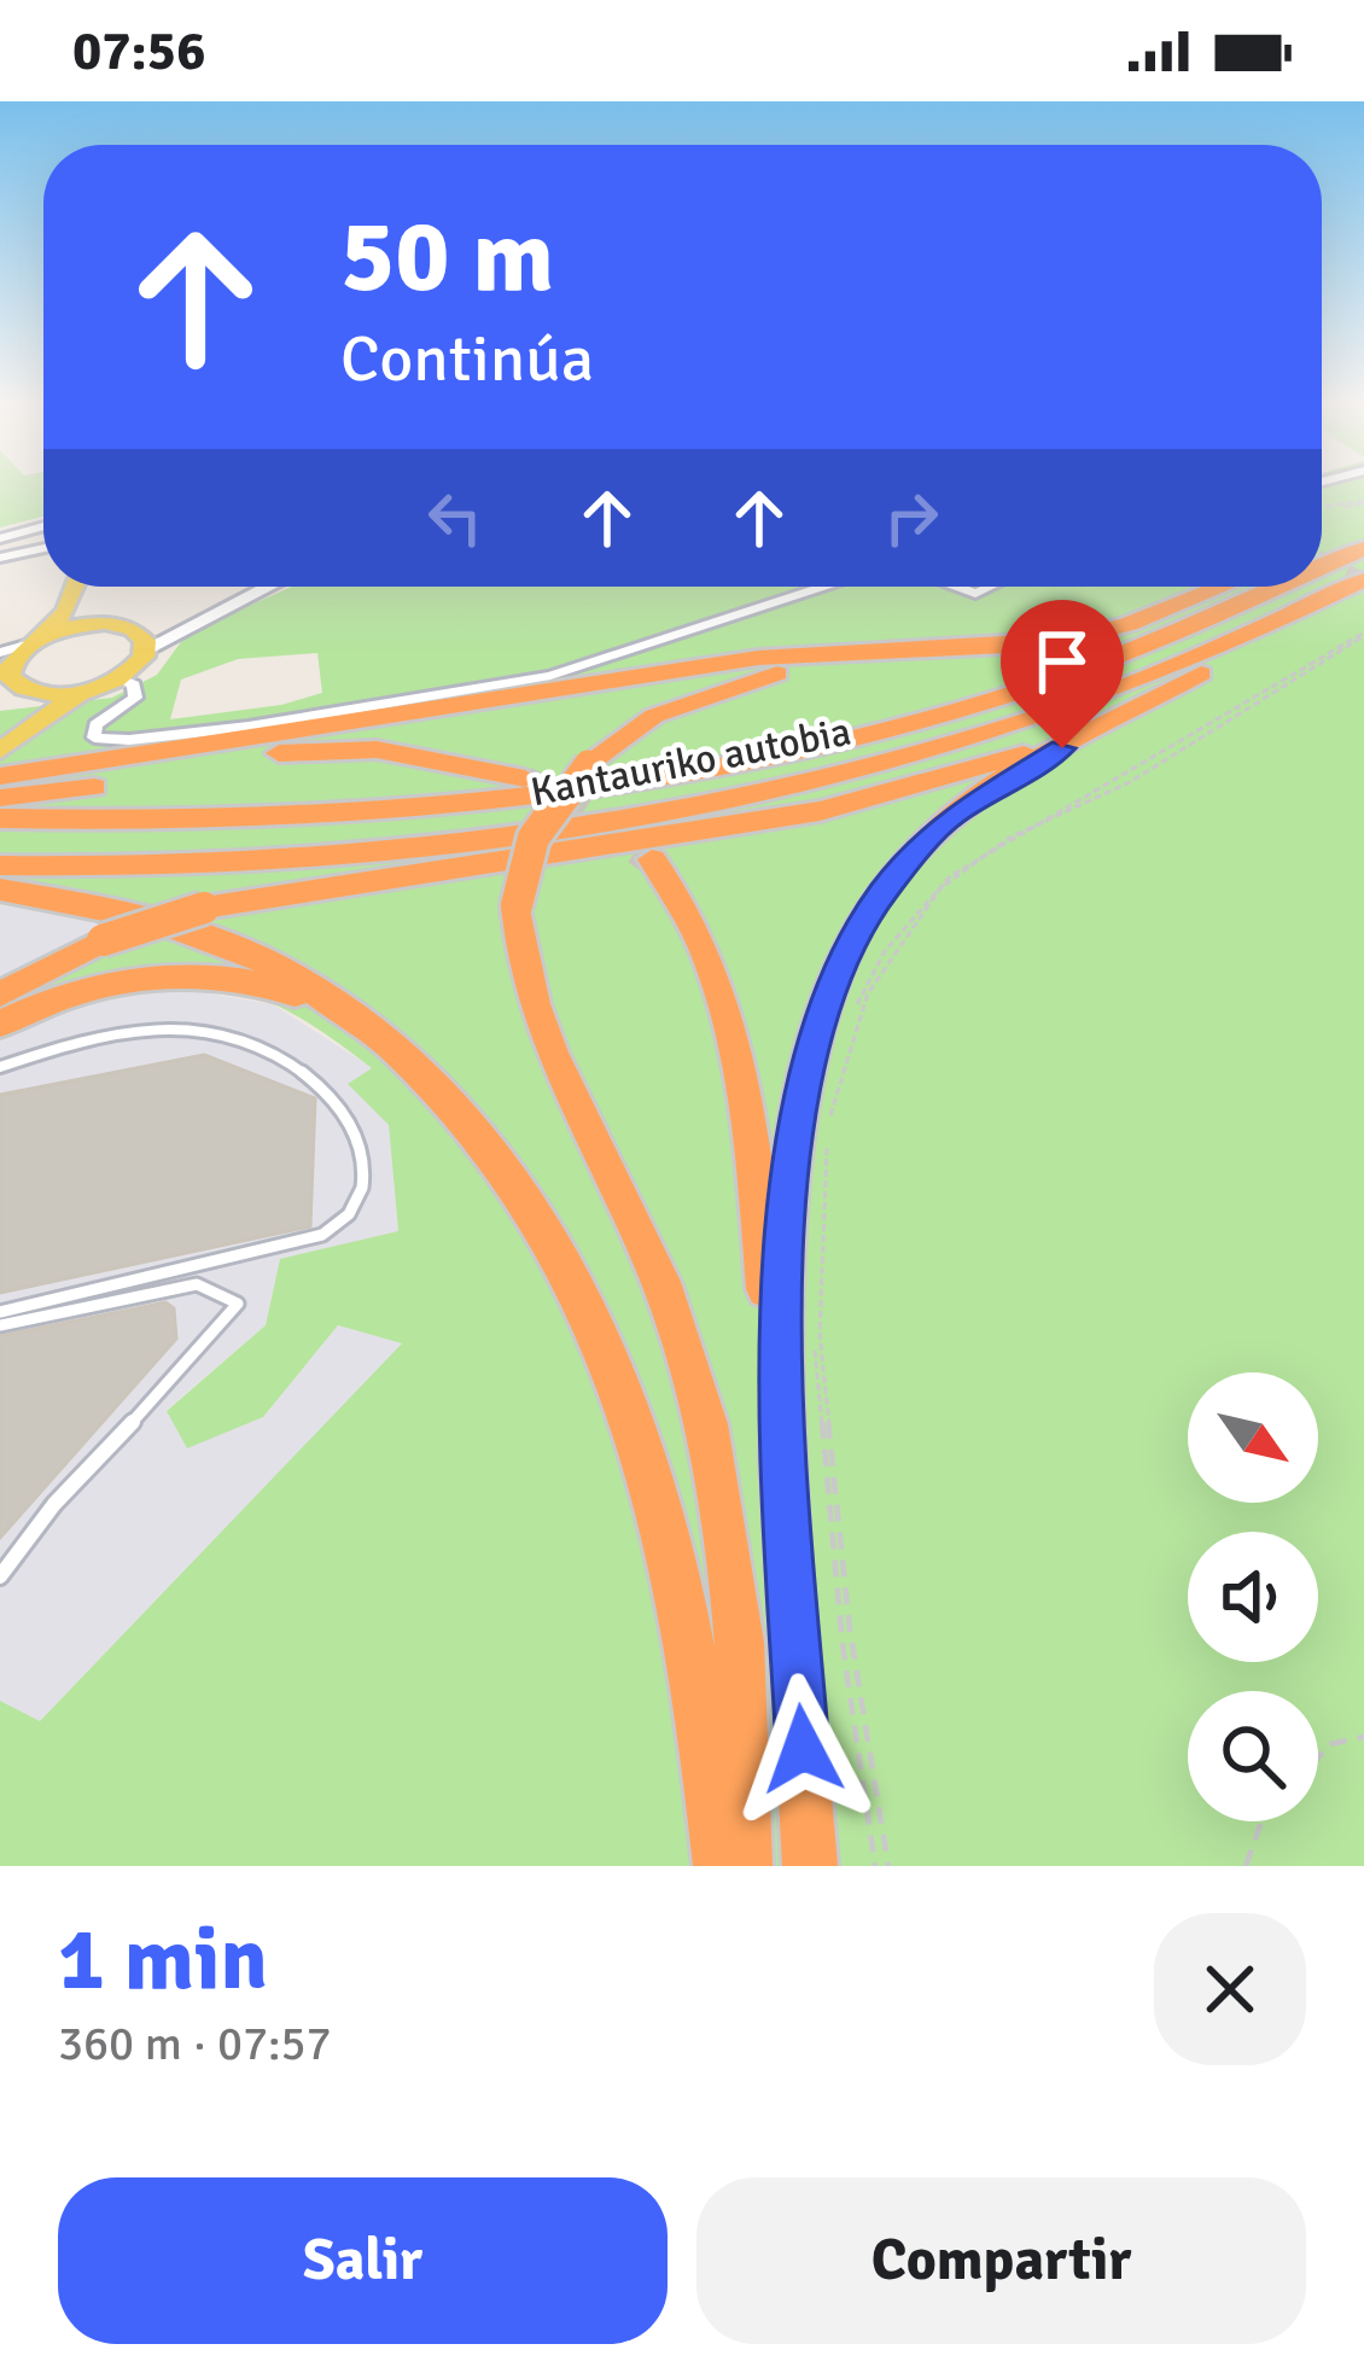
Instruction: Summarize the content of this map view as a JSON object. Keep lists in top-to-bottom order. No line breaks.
{"streets":{"highway":["Kantauriko autobia"]},"north":"bottom right","page":{"status":"07:56","turn":["50 m","Continúa"],"heading":["1 min","360 m · 07:57"],"buttons":["Salir","Compartir"]}}
